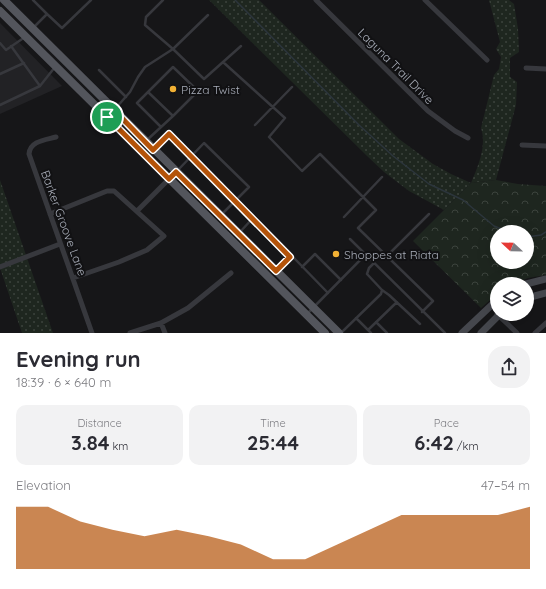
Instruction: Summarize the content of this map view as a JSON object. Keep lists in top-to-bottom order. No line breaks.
{"streets":{"street":["Laguna Trail Drive","Barker Groove Lane"]},"places":["Pizza Twist","Shoppes at Riata"],"north":"left","page":{"heading":["Evening run","18:39 · 6 × 640 m"],"stats":[["Distance","3.84 km"],["Time","25:44"],["Pace","6:42 /km"]],"chart":["Elevation","47–54 m"]}}
